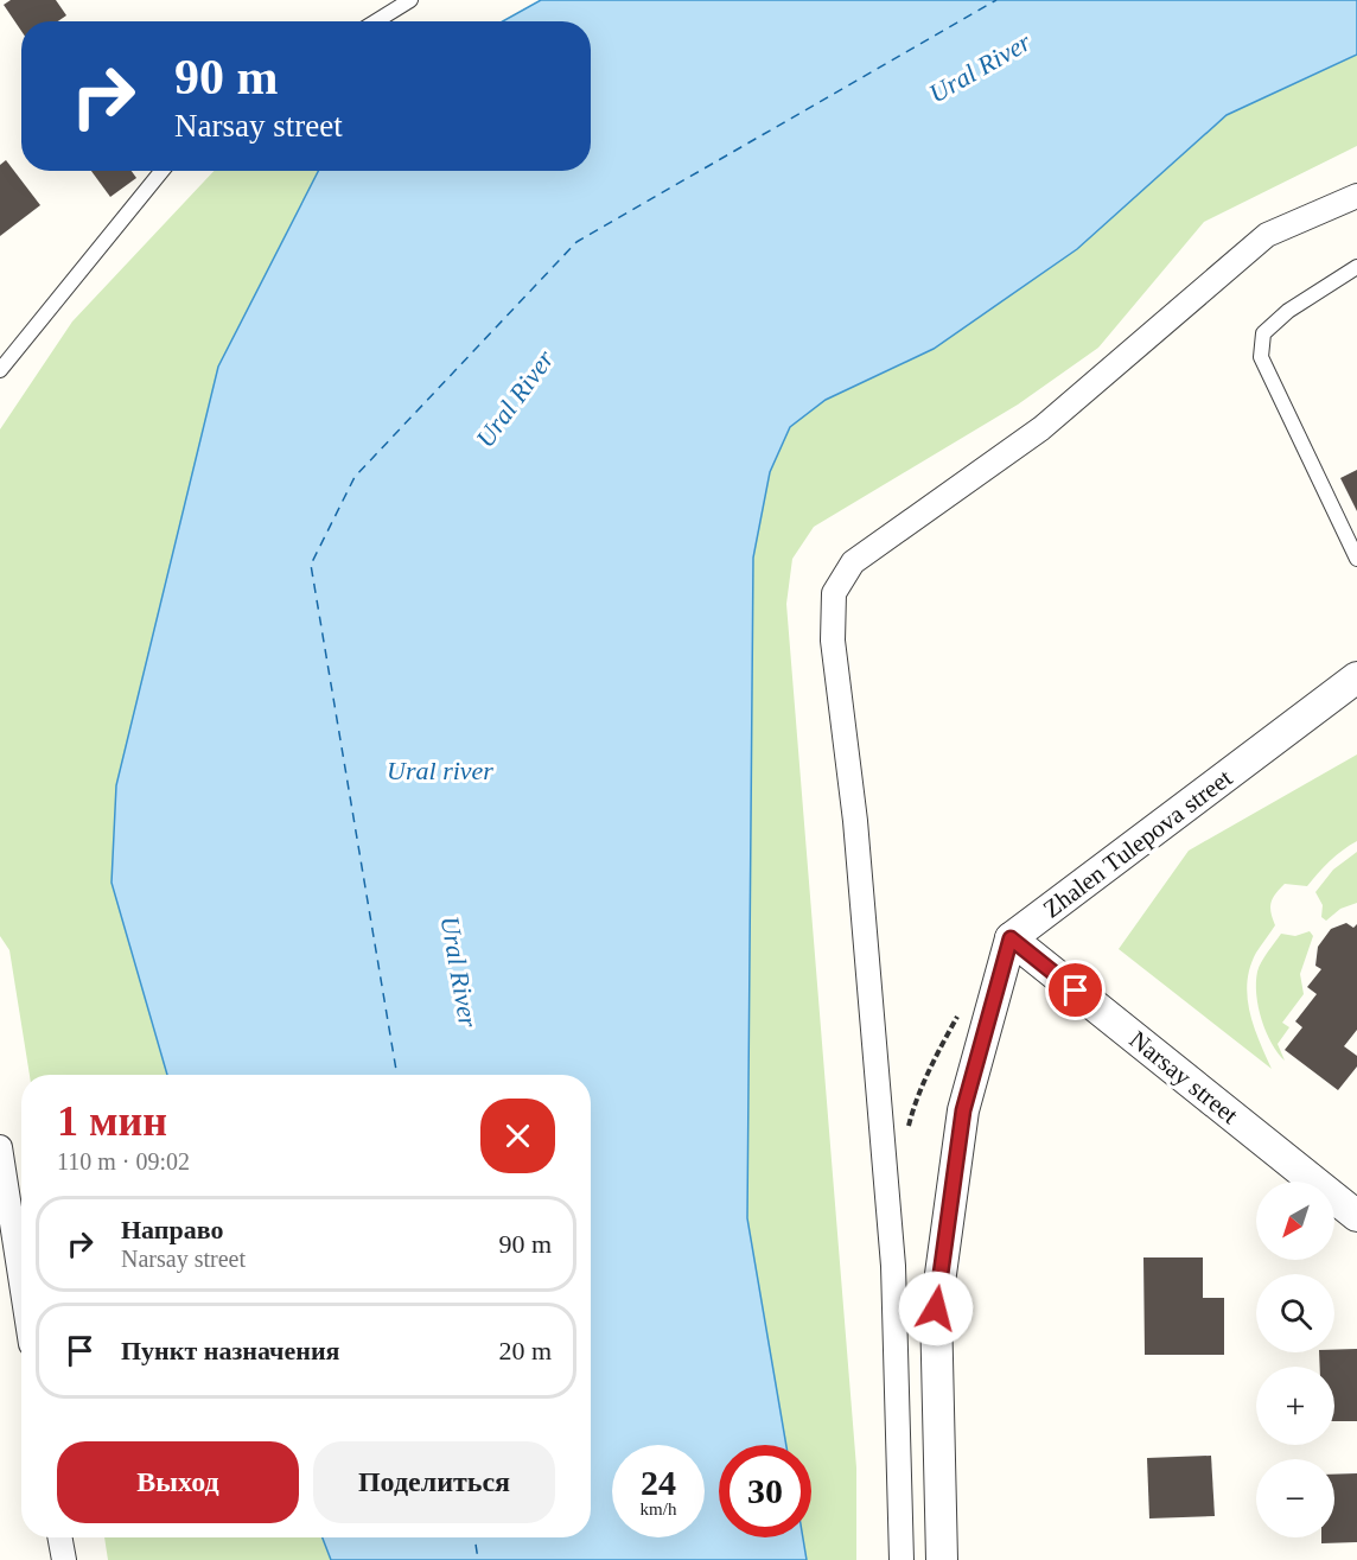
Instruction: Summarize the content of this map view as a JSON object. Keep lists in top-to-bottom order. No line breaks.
{"streets":{"street":["Zhalen Tulepova street","Narsay street"]},"crossings":[["Zhalen Tulepova street","Narsay street"]],"water":["Ural River","Ural river"],"north":"bottom left","page":{"turn":["90 m","Narsay street"],"heading":["1 мин","110 m · 09:02"],"map_buttons":["+","−"],"list":[{"name":"Направо","note":"Narsay street","value":"90 m"},{"name":"Пункт назначения","value":"20 m"}],"buttons":["Выход","Поделиться"],"speed":"24 km/h","limit":"30"}}
